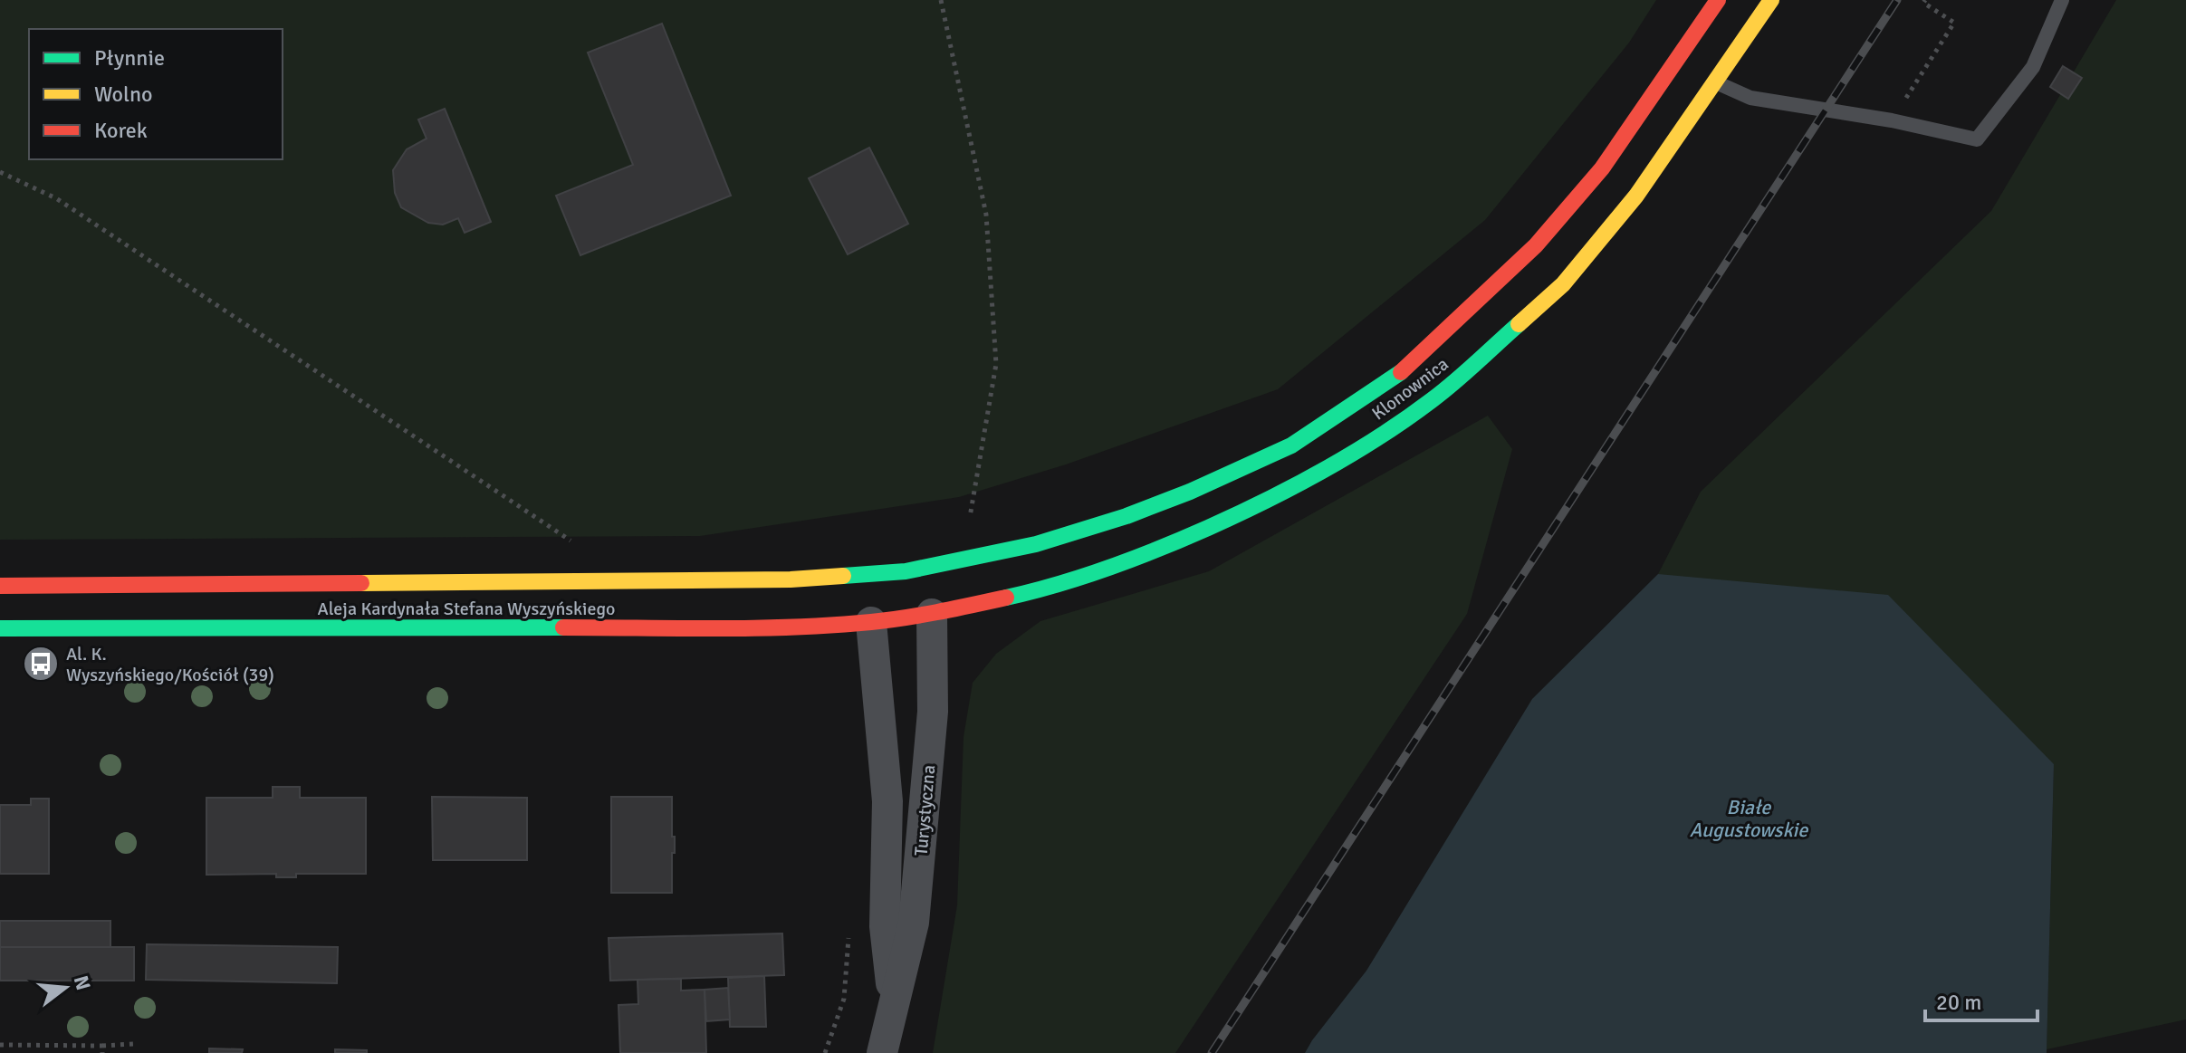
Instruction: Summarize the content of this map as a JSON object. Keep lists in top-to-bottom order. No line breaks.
{"streets":{"main road":["Klonownica","Aleja Kardynała Stefana Wyszyńskiego"],"street":["Turystyczna"]},"crossings":[["Klonownica","Aleja Kardynała Stefana Wyszyńskiego"],["Klonownica","Turystyczna"],["Aleja Kardynała Stefana Wyszyńskiego","Turystyczna"]],"water":["Białe Augustowskie"],"places":{"bus stop":["Al. K. Wyszyńskiego/Kościół (39)"]},"legend":["Płynnie","Wolno","Korek"],"scale_bar":"20 m","north":"right"}
